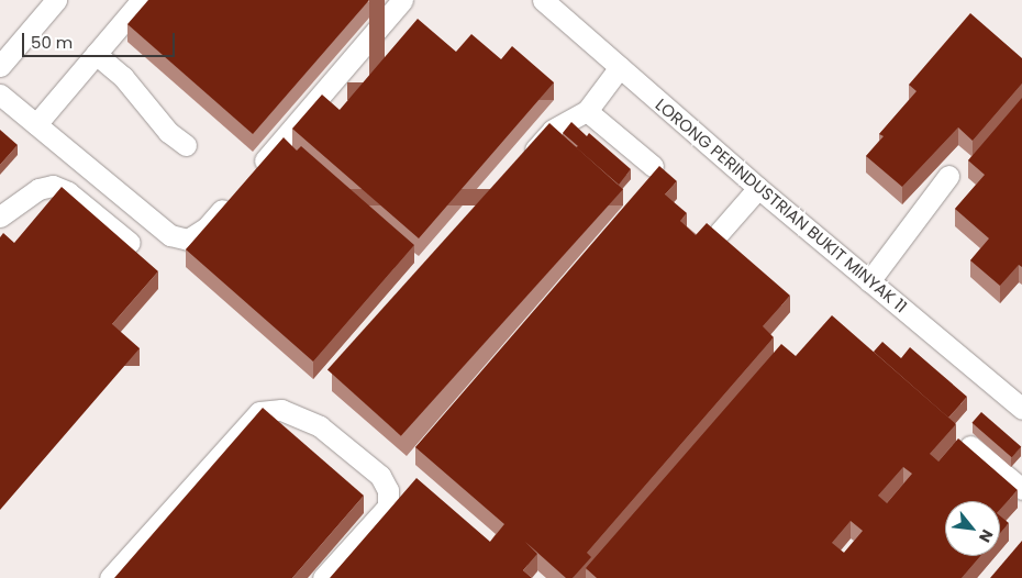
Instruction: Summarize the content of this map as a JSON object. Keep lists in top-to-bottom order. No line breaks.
{"streets":{"street":["LORONG PERINDUSTRIAN BUKIT MINYAK 11"]},"scale_bar":"50 m","north":"bottom right"}
